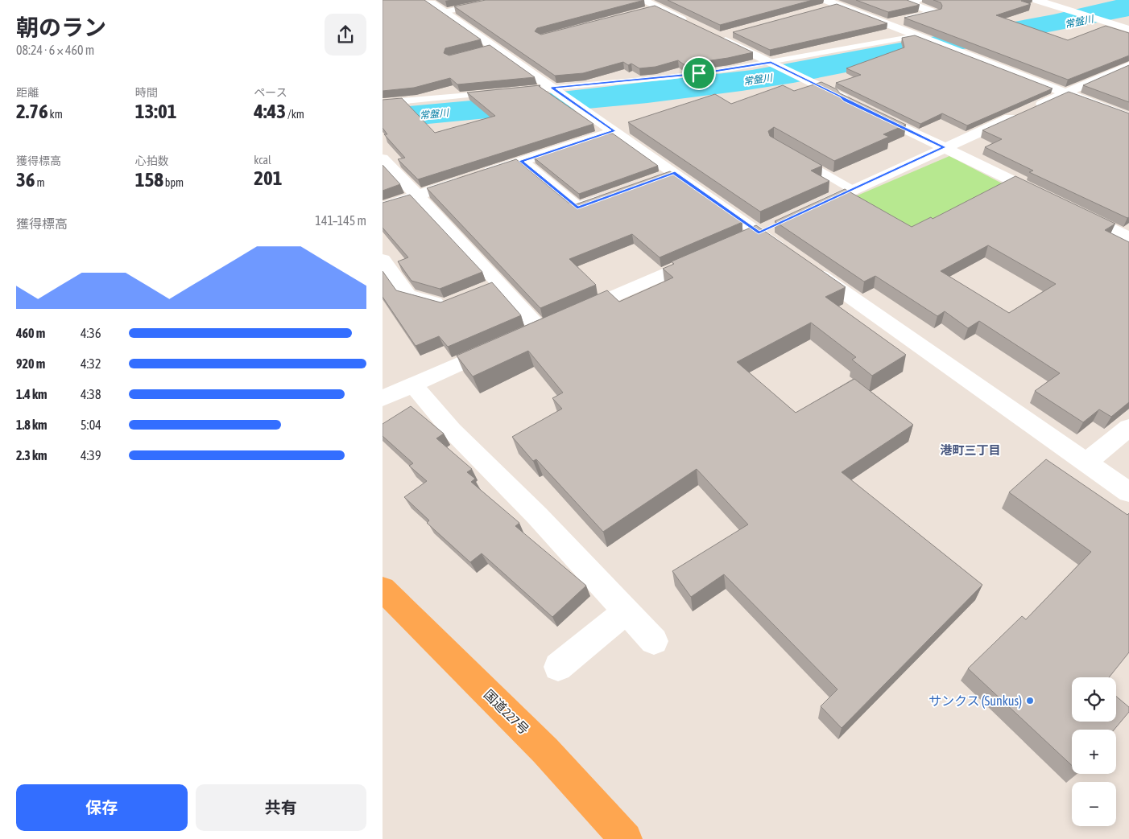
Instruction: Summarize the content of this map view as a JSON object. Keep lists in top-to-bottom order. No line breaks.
{"streets":{"highway":["国道227号"]},"districts":["港町三丁目"],"water":["常盤川"],"places":["サンクス (Sunkus)"],"page":{"heading":["朝のラン","08:24 · 6 × 460 m"],"stats":[["距離","2.76 km"],["時間","13:01"],["ペース","4:43 /km"],["獲得標高","36 m"],["心拍数","158 bpm"],["kcal","201"]],"chart":["獲得標高","141–145 m"],"list":[{"name":"460 m","note":"4:36"},{"name":"920 m","note":"4:32"},{"name":"1.4 km","note":"4:38"},{"name":"1.8 km","note":"5:04"},{"name":"2.3 km","note":"4:39"}],"map_buttons":["+","−"],"buttons":["保存","共有"]}}
